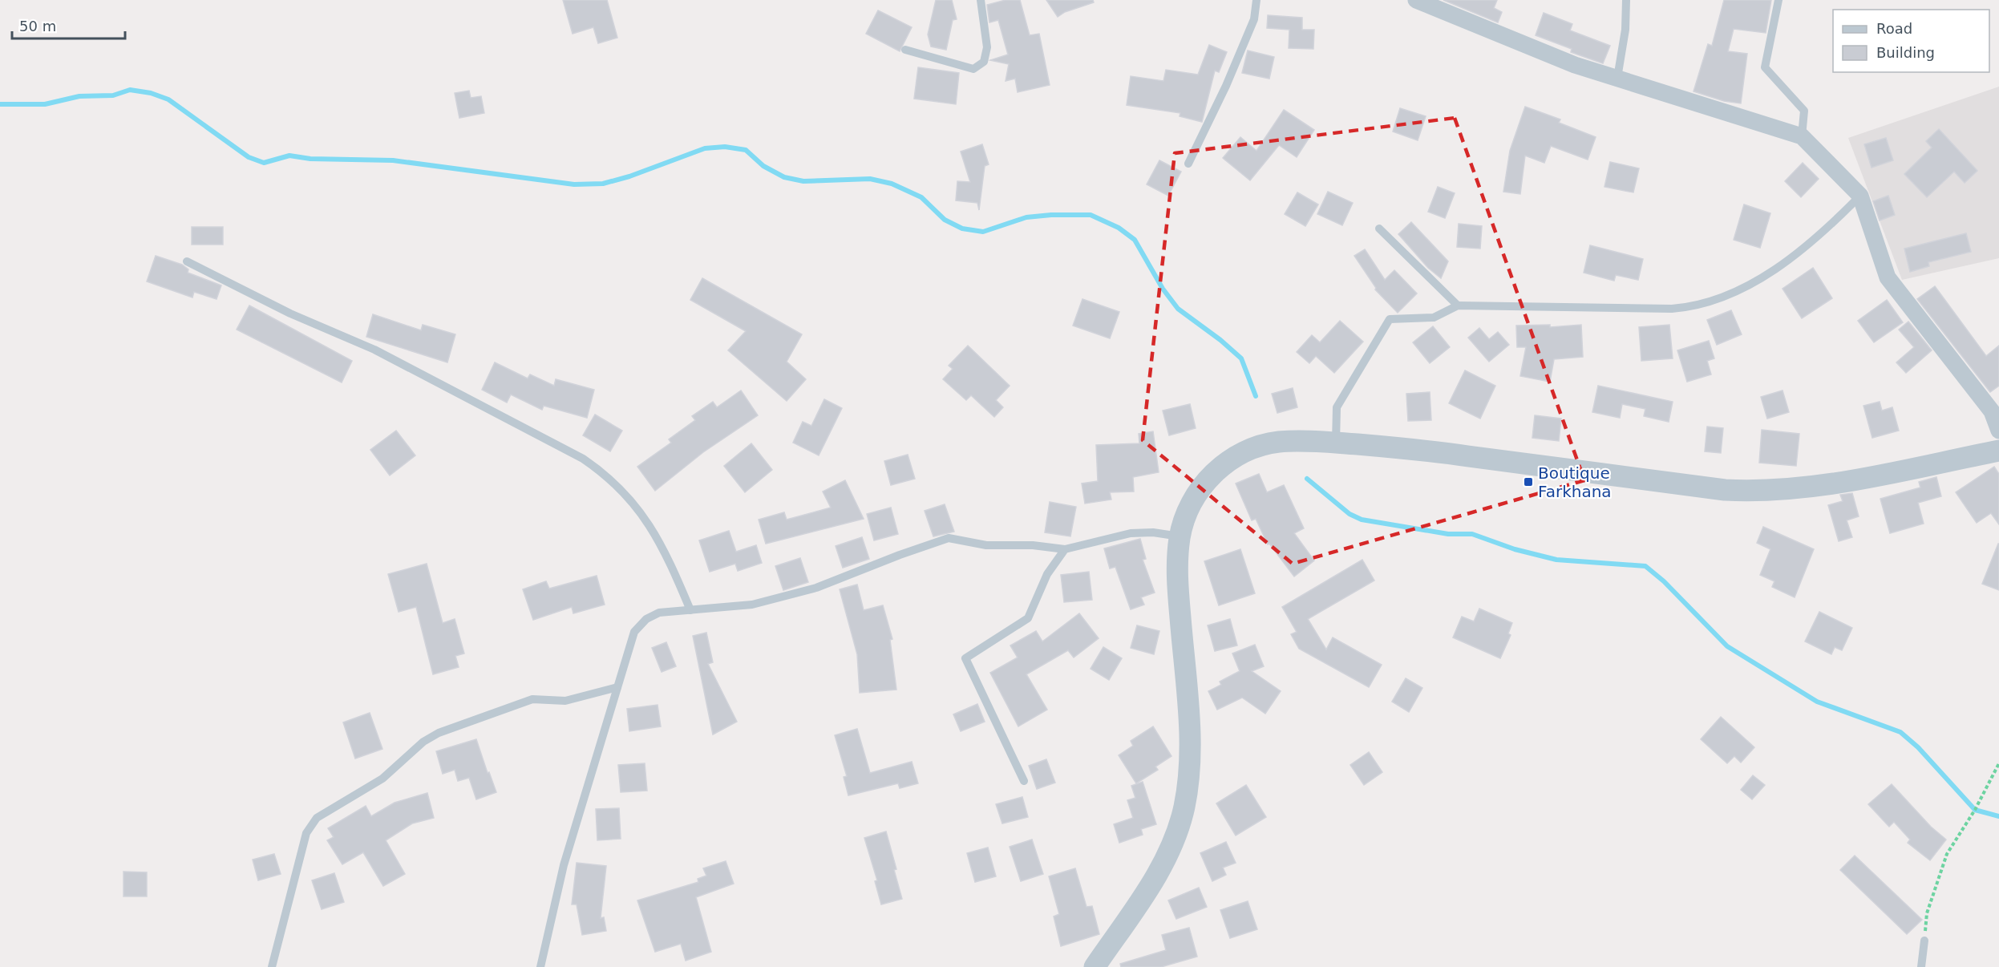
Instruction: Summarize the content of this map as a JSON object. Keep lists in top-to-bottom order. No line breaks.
{"places":{"transit":["Boutique Farkhana"]},"legend":["Road","Building"],"scale_bar":"50 m"}
